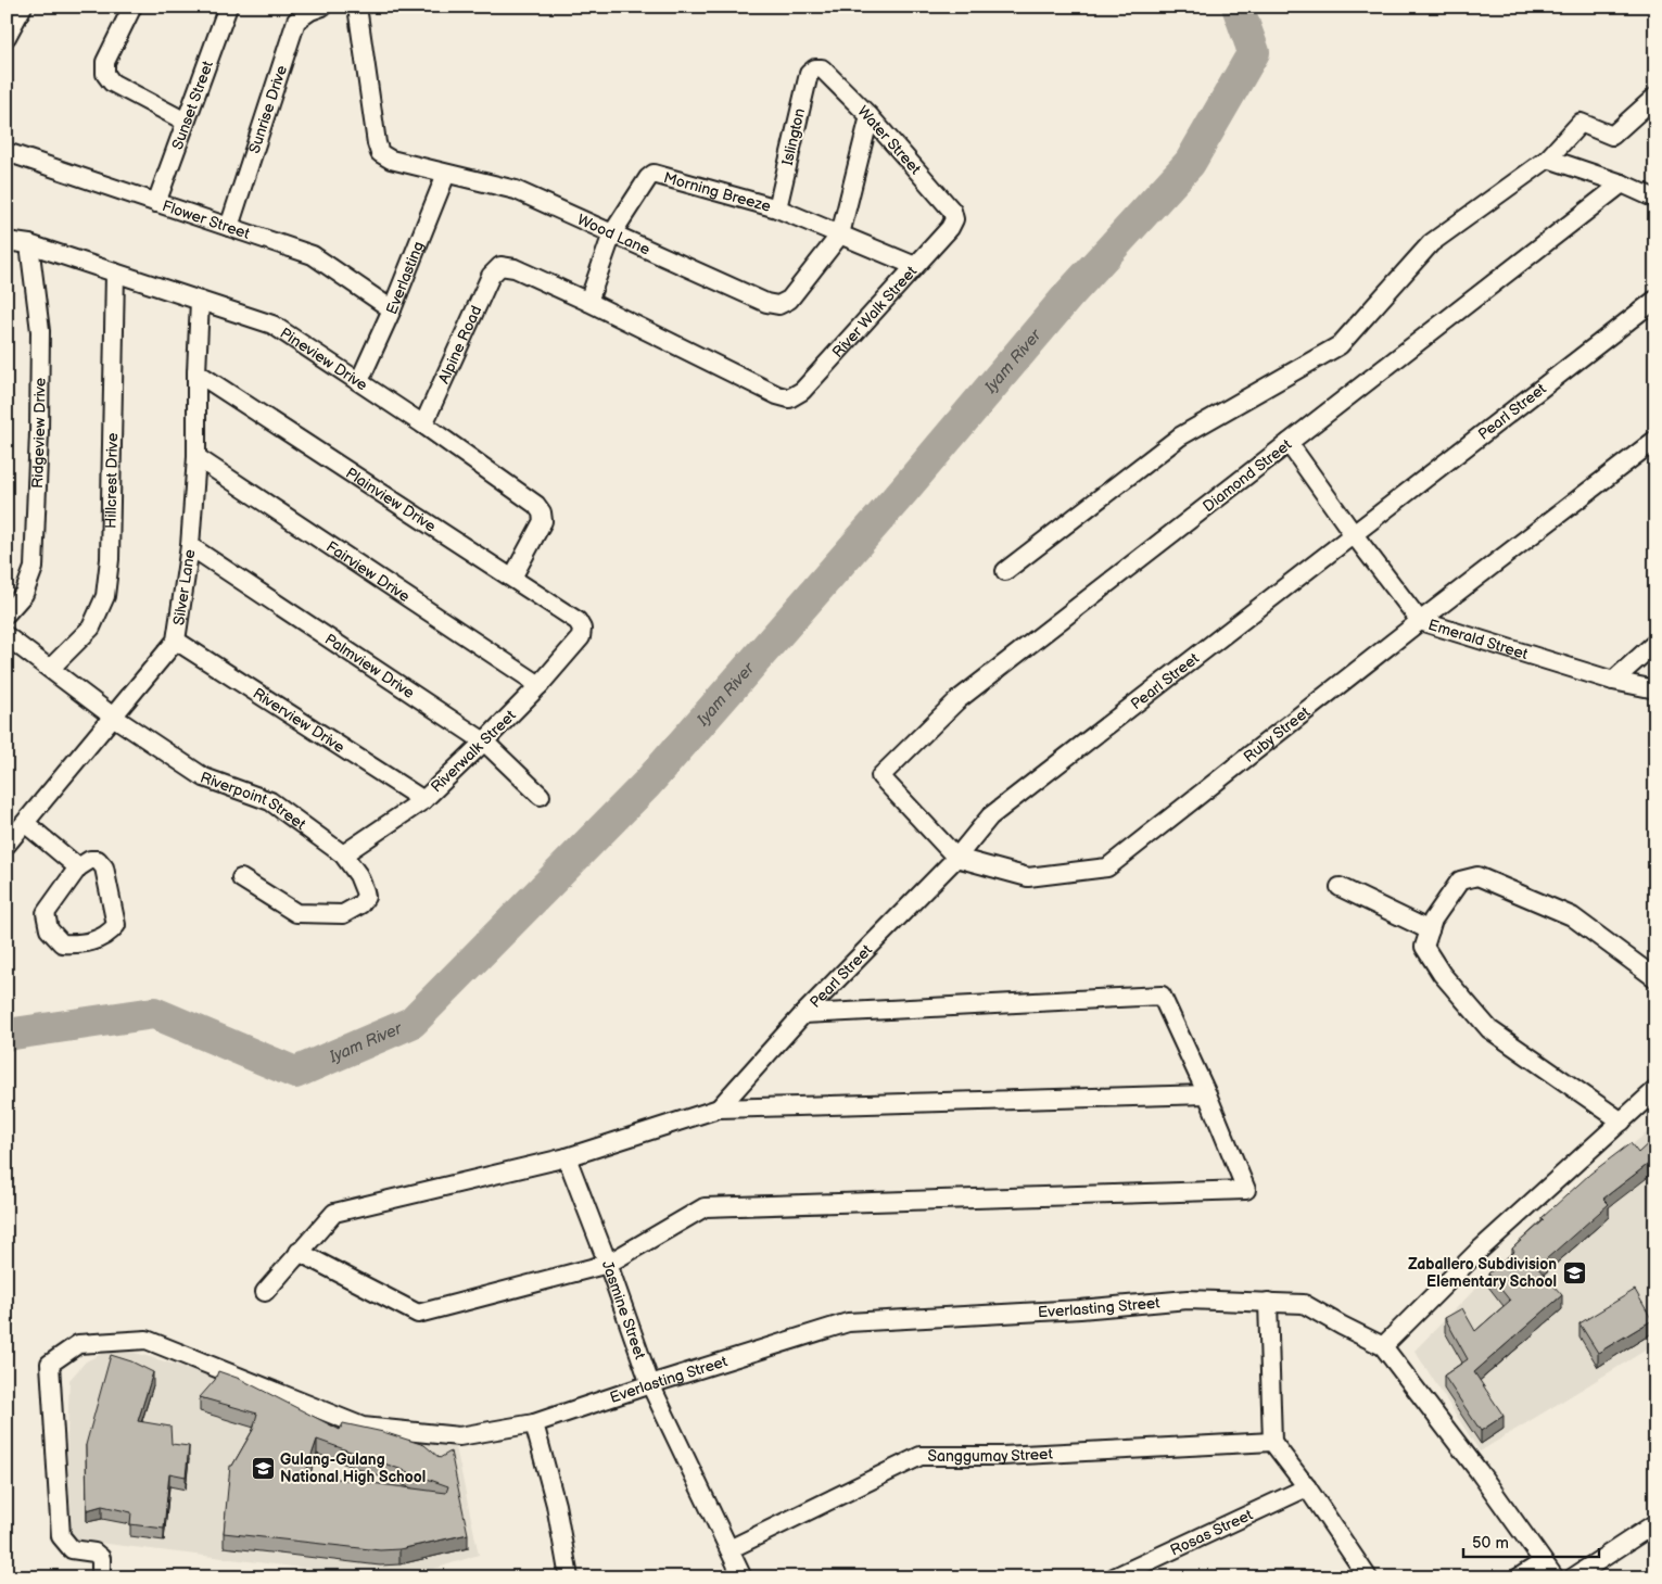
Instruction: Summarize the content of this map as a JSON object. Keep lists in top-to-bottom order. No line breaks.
{"streets":{"street":["Sunset Street","Sunrise Drive","Islington","Water Street","Morning Breeze","Flower Street","Wood Lane","Everlasting","River Walk Street","Alpine Road","Pineview Drive","Pearl Street","Ridgeview Drive","Diamond Street","Hillcrest Drive","Plainview Drive","Fairview Drive","Silver Lane","Emerald Street","Palmview Drive","Riverview Drive","Ruby Street","Riverwalk Street","Riverpoint Street","Everlasting Street","Jasmine Street","Sanggumay Street","Rosas Street"]},"crossings":[["Sunset Street","Flower Street"],["Sunrise Drive","Flower Street"],["Islington","Water Street"],["Islington","Morning Breeze"],["Water Street","Wood Lane"],["Water Street","River Walk Street"],["Morning Breeze","Wood Lane"],["Morning Breeze","River Walk Street"],["Morning Breeze","Alpine Road"],["Flower Street","Everlasting"],["Wood Lane","Everlasting"],["Everlasting","Pineview Drive"],["River Walk Street","Alpine Road"],["Alpine Road","Pineview Drive"],["Pineview Drive","Ridgeview Drive"],["Pineview Drive","Hillcrest Drive"],["Pineview Drive","Plainview Drive"],["Pineview Drive","Silver Lane"],["Pearl Street","Diamond Street"],["Pearl Street","Emerald Street"],["Pearl Street","Ruby Street"],["Diamond Street","Emerald Street"],["Diamond Street","Ruby Street"],["Hillcrest Drive","Riverpoint Street"],["Plainview Drive","Silver Lane"],["Plainview Drive","Riverwalk Street"],["Fairview Drive","Silver Lane"],["Fairview Drive","Riverwalk Street"],["Silver Lane","Palmview Drive"],["Silver Lane","Riverview Drive"],["Silver Lane","Riverpoint Street"],["Emerald Street","Ruby Street"],["Palmview Drive","Riverwalk Street"],["Riverview Drive","Riverwalk Street"],["Riverwalk Street","Riverpoint Street"],["Everlasting Street","Jasmine Street"],["Jasmine Street","Sanggumay Street"]],"water":["Iyam River"],"places":{"school or university":["Zaballero Subdivision Elementary School","Gulang-Gulang National High School"]},"scale_bar":"50 m"}
